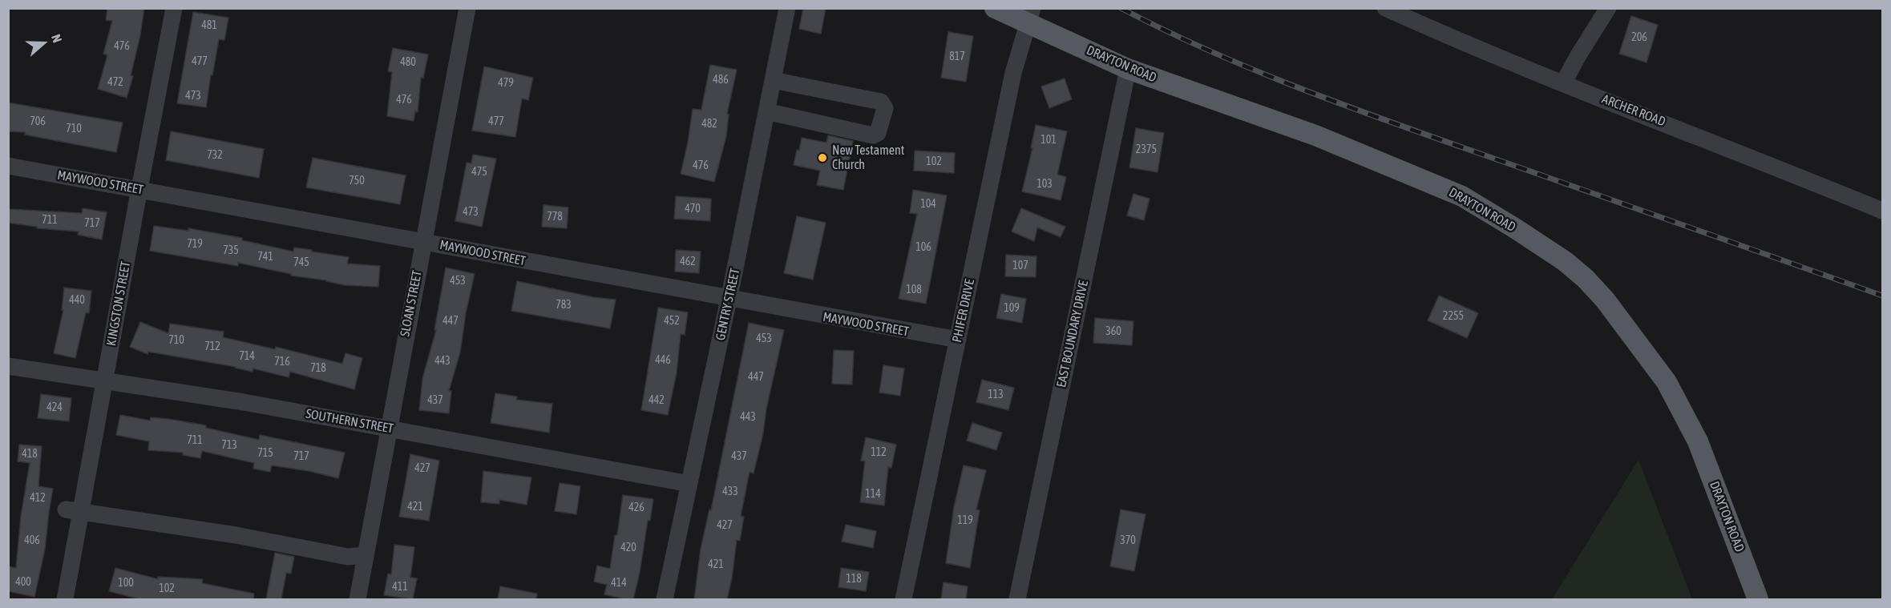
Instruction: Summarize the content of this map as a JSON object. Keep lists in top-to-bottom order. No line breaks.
{"streets":{"main road":["DRAYTON ROAD"],"street":["ARCHER ROAD","MAYWOOD STREET","KINGSTON STREET","SLOAN STREET","GENTRY STREET","PHIFER DRIVE","EAST BOUNDARY DRIVE","SOUTHERN STREET"]},"crossings":[["DRAYTON ROAD","PHIFER DRIVE"],["DRAYTON ROAD","EAST BOUNDARY DRIVE"],["MAYWOOD STREET","KINGSTON STREET"],["MAYWOOD STREET","SLOAN STREET"],["MAYWOOD STREET","GENTRY STREET"],["MAYWOOD STREET","PHIFER DRIVE"],["KINGSTON STREET","SOUTHERN STREET"],["SLOAN STREET","SOUTHERN STREET"],["GENTRY STREET","SOUTHERN STREET"]],"places":["New Testament Church"],"house_numbers":["481","206","476","817","477","480","486","472","479","473","476","706","477","482","710","101","2375","732","102","476","475","750","103","104","470","473","778","711","717","719","106","735","741","462","745","107","453","108","440","783","109","2255","447","452","360","453","710","712","714","446","443","716","718","447","113","437","442","424","443","711","713","112","715","418","717","437","427","433","114","412","421","426","119","427","406","370","420","421","118","400","100","414","411","102"],"north":"right"}
